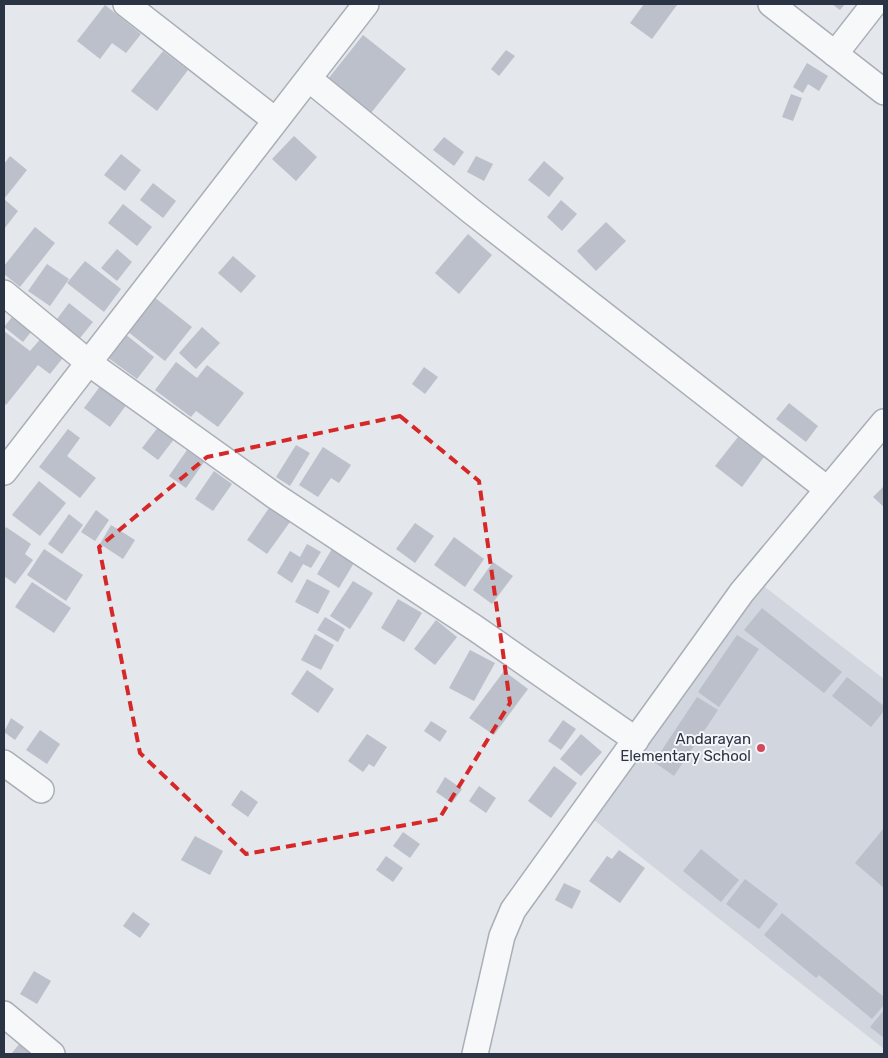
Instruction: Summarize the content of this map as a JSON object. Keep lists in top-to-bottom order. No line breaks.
{"places":["Andarayan Elementary School"]}
